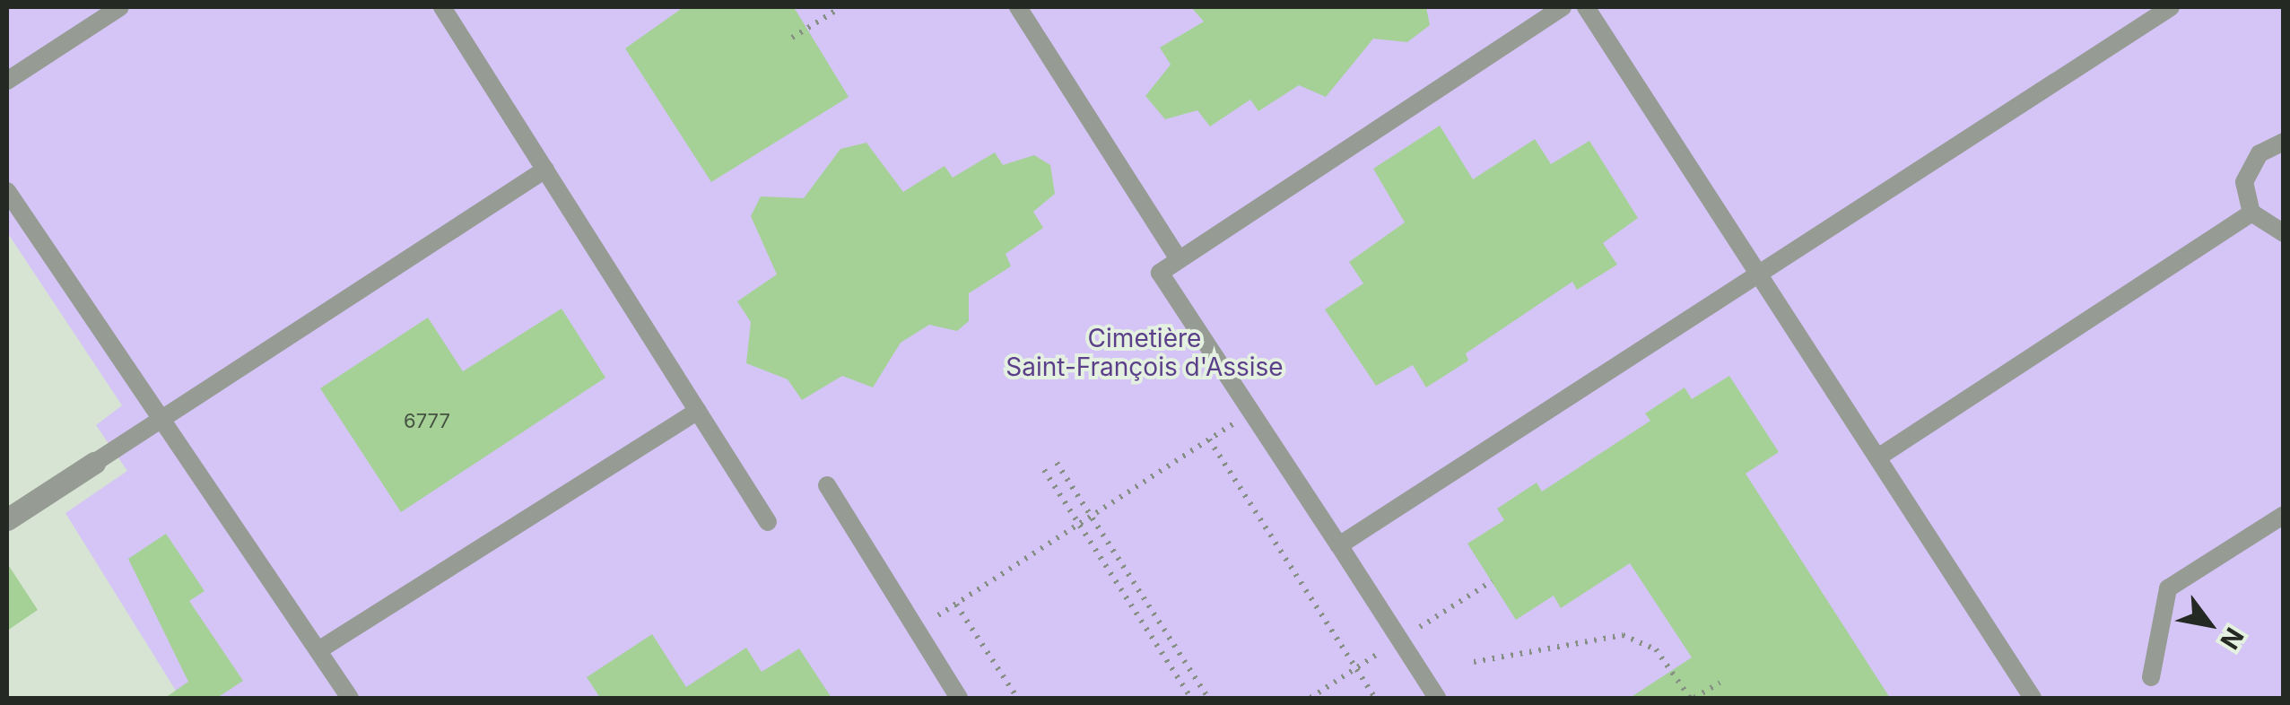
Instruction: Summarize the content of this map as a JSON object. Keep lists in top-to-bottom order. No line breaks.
{"parks":["Cimetière Saint-François d'Assise"],"house_numbers":["6777"],"north":"bottom right"}
